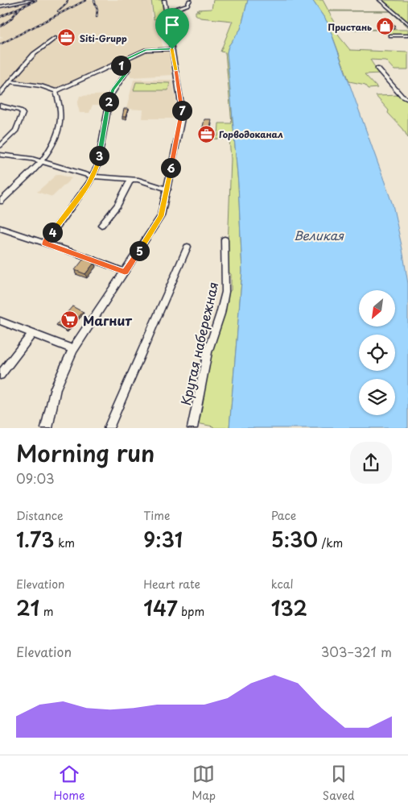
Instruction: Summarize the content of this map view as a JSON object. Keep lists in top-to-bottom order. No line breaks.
{"streets":{"street":["Крутая набережная"]},"water":["Великая"],"places":{"shop":["Пристань"],"office":["Siti-Grupp","Горводоканал"],"supermarket":["Магнит"]},"north":"bottom left","page":{"pins":["1","2","7","3","6","4","5"],"heading":["Morning run","09:03"],"stats":[["Distance","1.73 km"],["Time","9:31"],["Pace","5:30 /km"],["Elevation","21 m"],["Heart rate","147 bpm"],["kcal","132"]],"chart":["Elevation","303–321 m"],"tabs":["Home","Map","Saved"]}}
